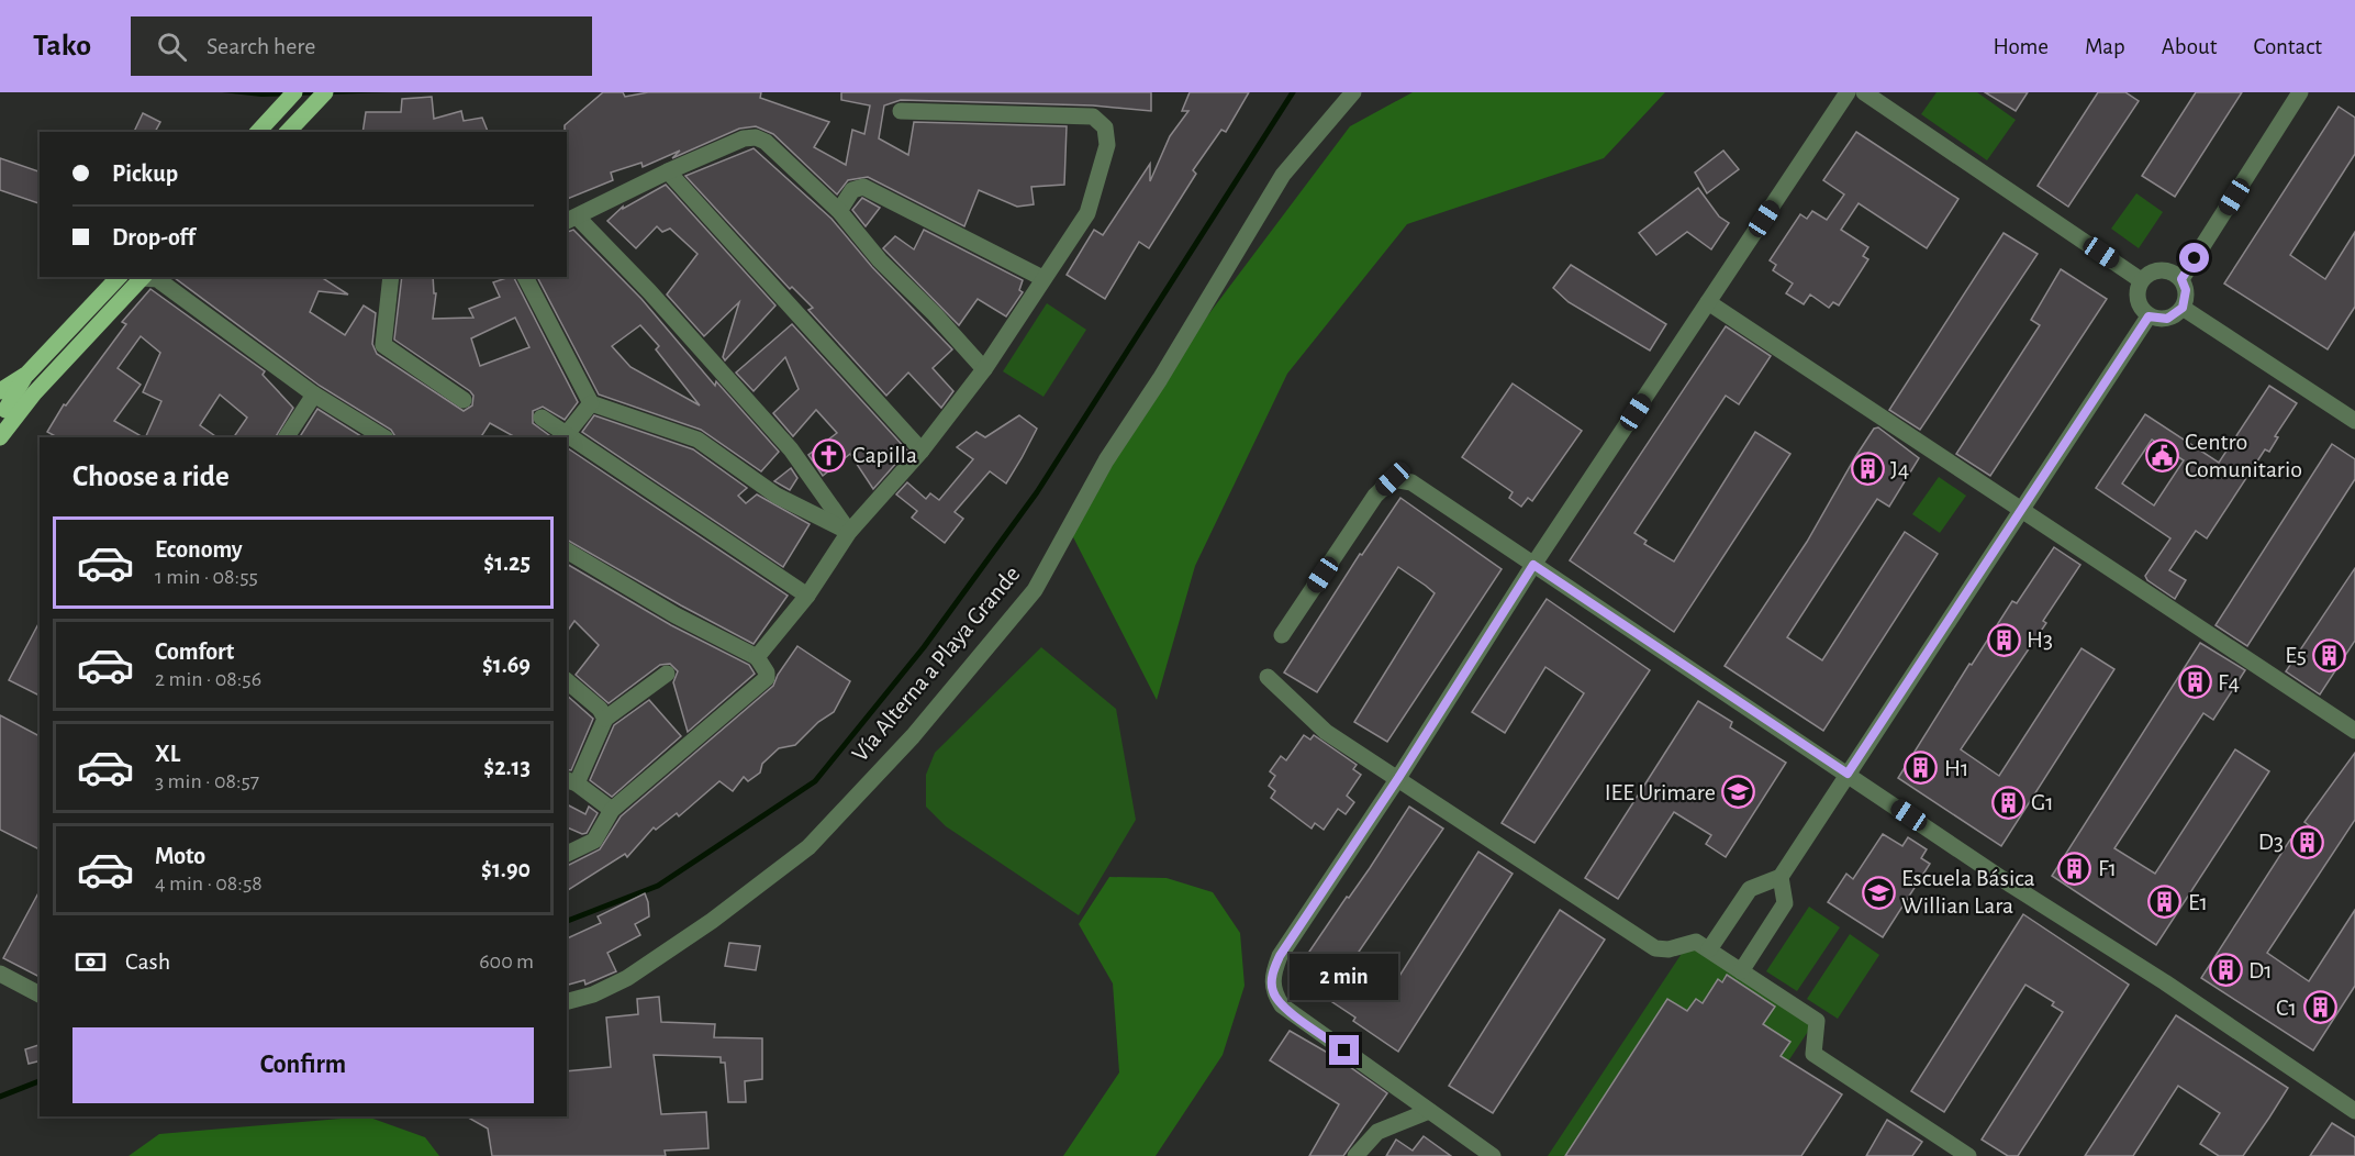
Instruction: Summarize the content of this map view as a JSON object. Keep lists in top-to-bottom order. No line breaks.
{"streets":{"street":["Vía Alterna a Playa Grande"]},"places":{"church":["Capilla"],"public building":["Centro Comunitario"],"building":["J4","H3","E5","F4","H1","G1","D3","F1","E1","D1","C1"],"school or university":["IEE Urimare","Escuela Básica Willian Lara"]},"page":{"header":"Tako","search":"Search here","nav":["Home","Map","About","Contact"],"banner":["Pickup","Drop-off"],"heading":"Choose a ride","list":[{"name":"Economy","note":"1 min · 08:55","value":"$1.25"},{"name":"Comfort","note":"2 min · 08:56","value":"$1.69"},{"name":"XL","note":"3 min · 08:57","value":"$2.13"},{"name":"Moto","note":"4 min · 08:58","value":"$1.90"}],"pay":["Cash","600 m"],"bubble":"2 min","buttons":"Confirm"}}
